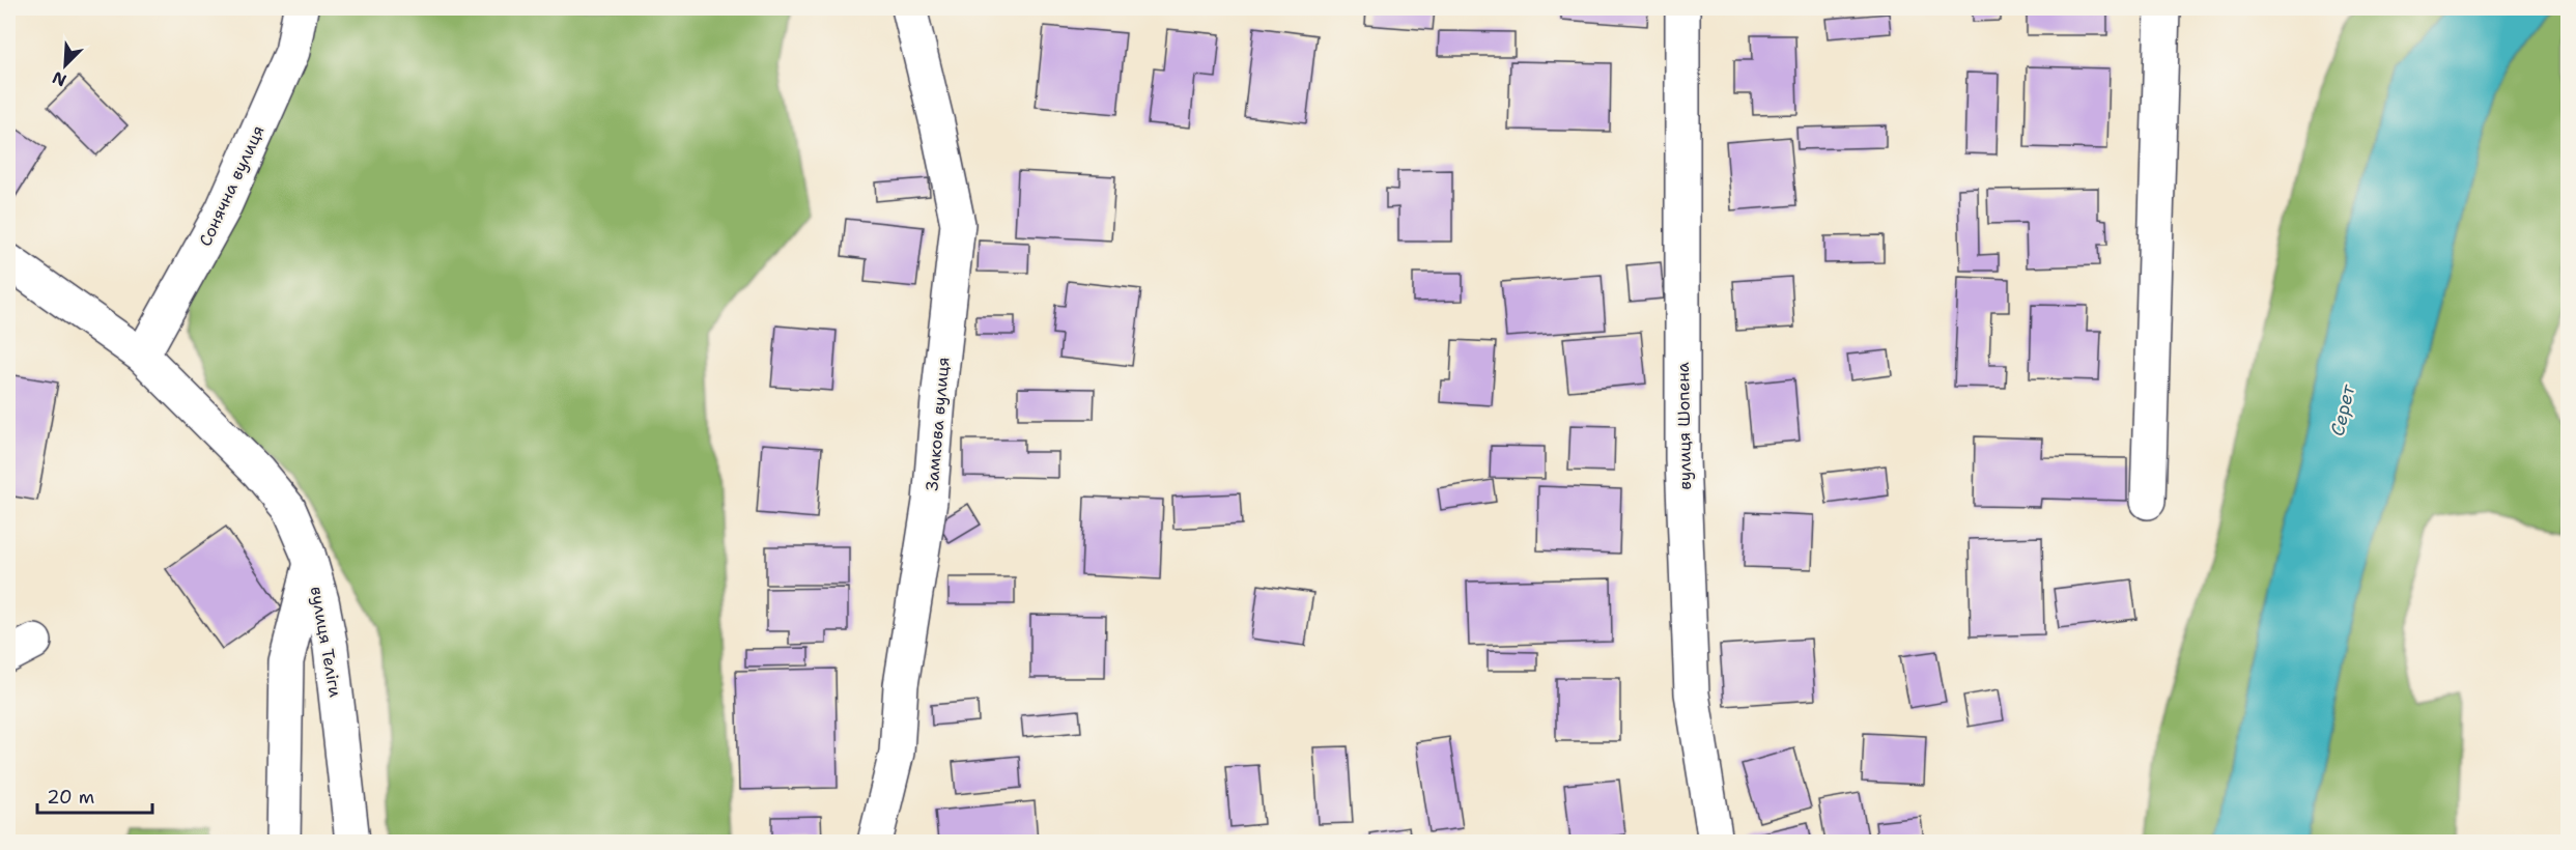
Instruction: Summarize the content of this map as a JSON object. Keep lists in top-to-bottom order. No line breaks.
{"streets":{"street":["Сонячна вулиця","Замкова вулиця","вулиця Шопена","вулиця Теліги"]},"crossings":[["Сонячна вулиця","вулиця Теліги"]],"water":["Серет"],"scale_bar":"20 m","north":"bottom left"}
